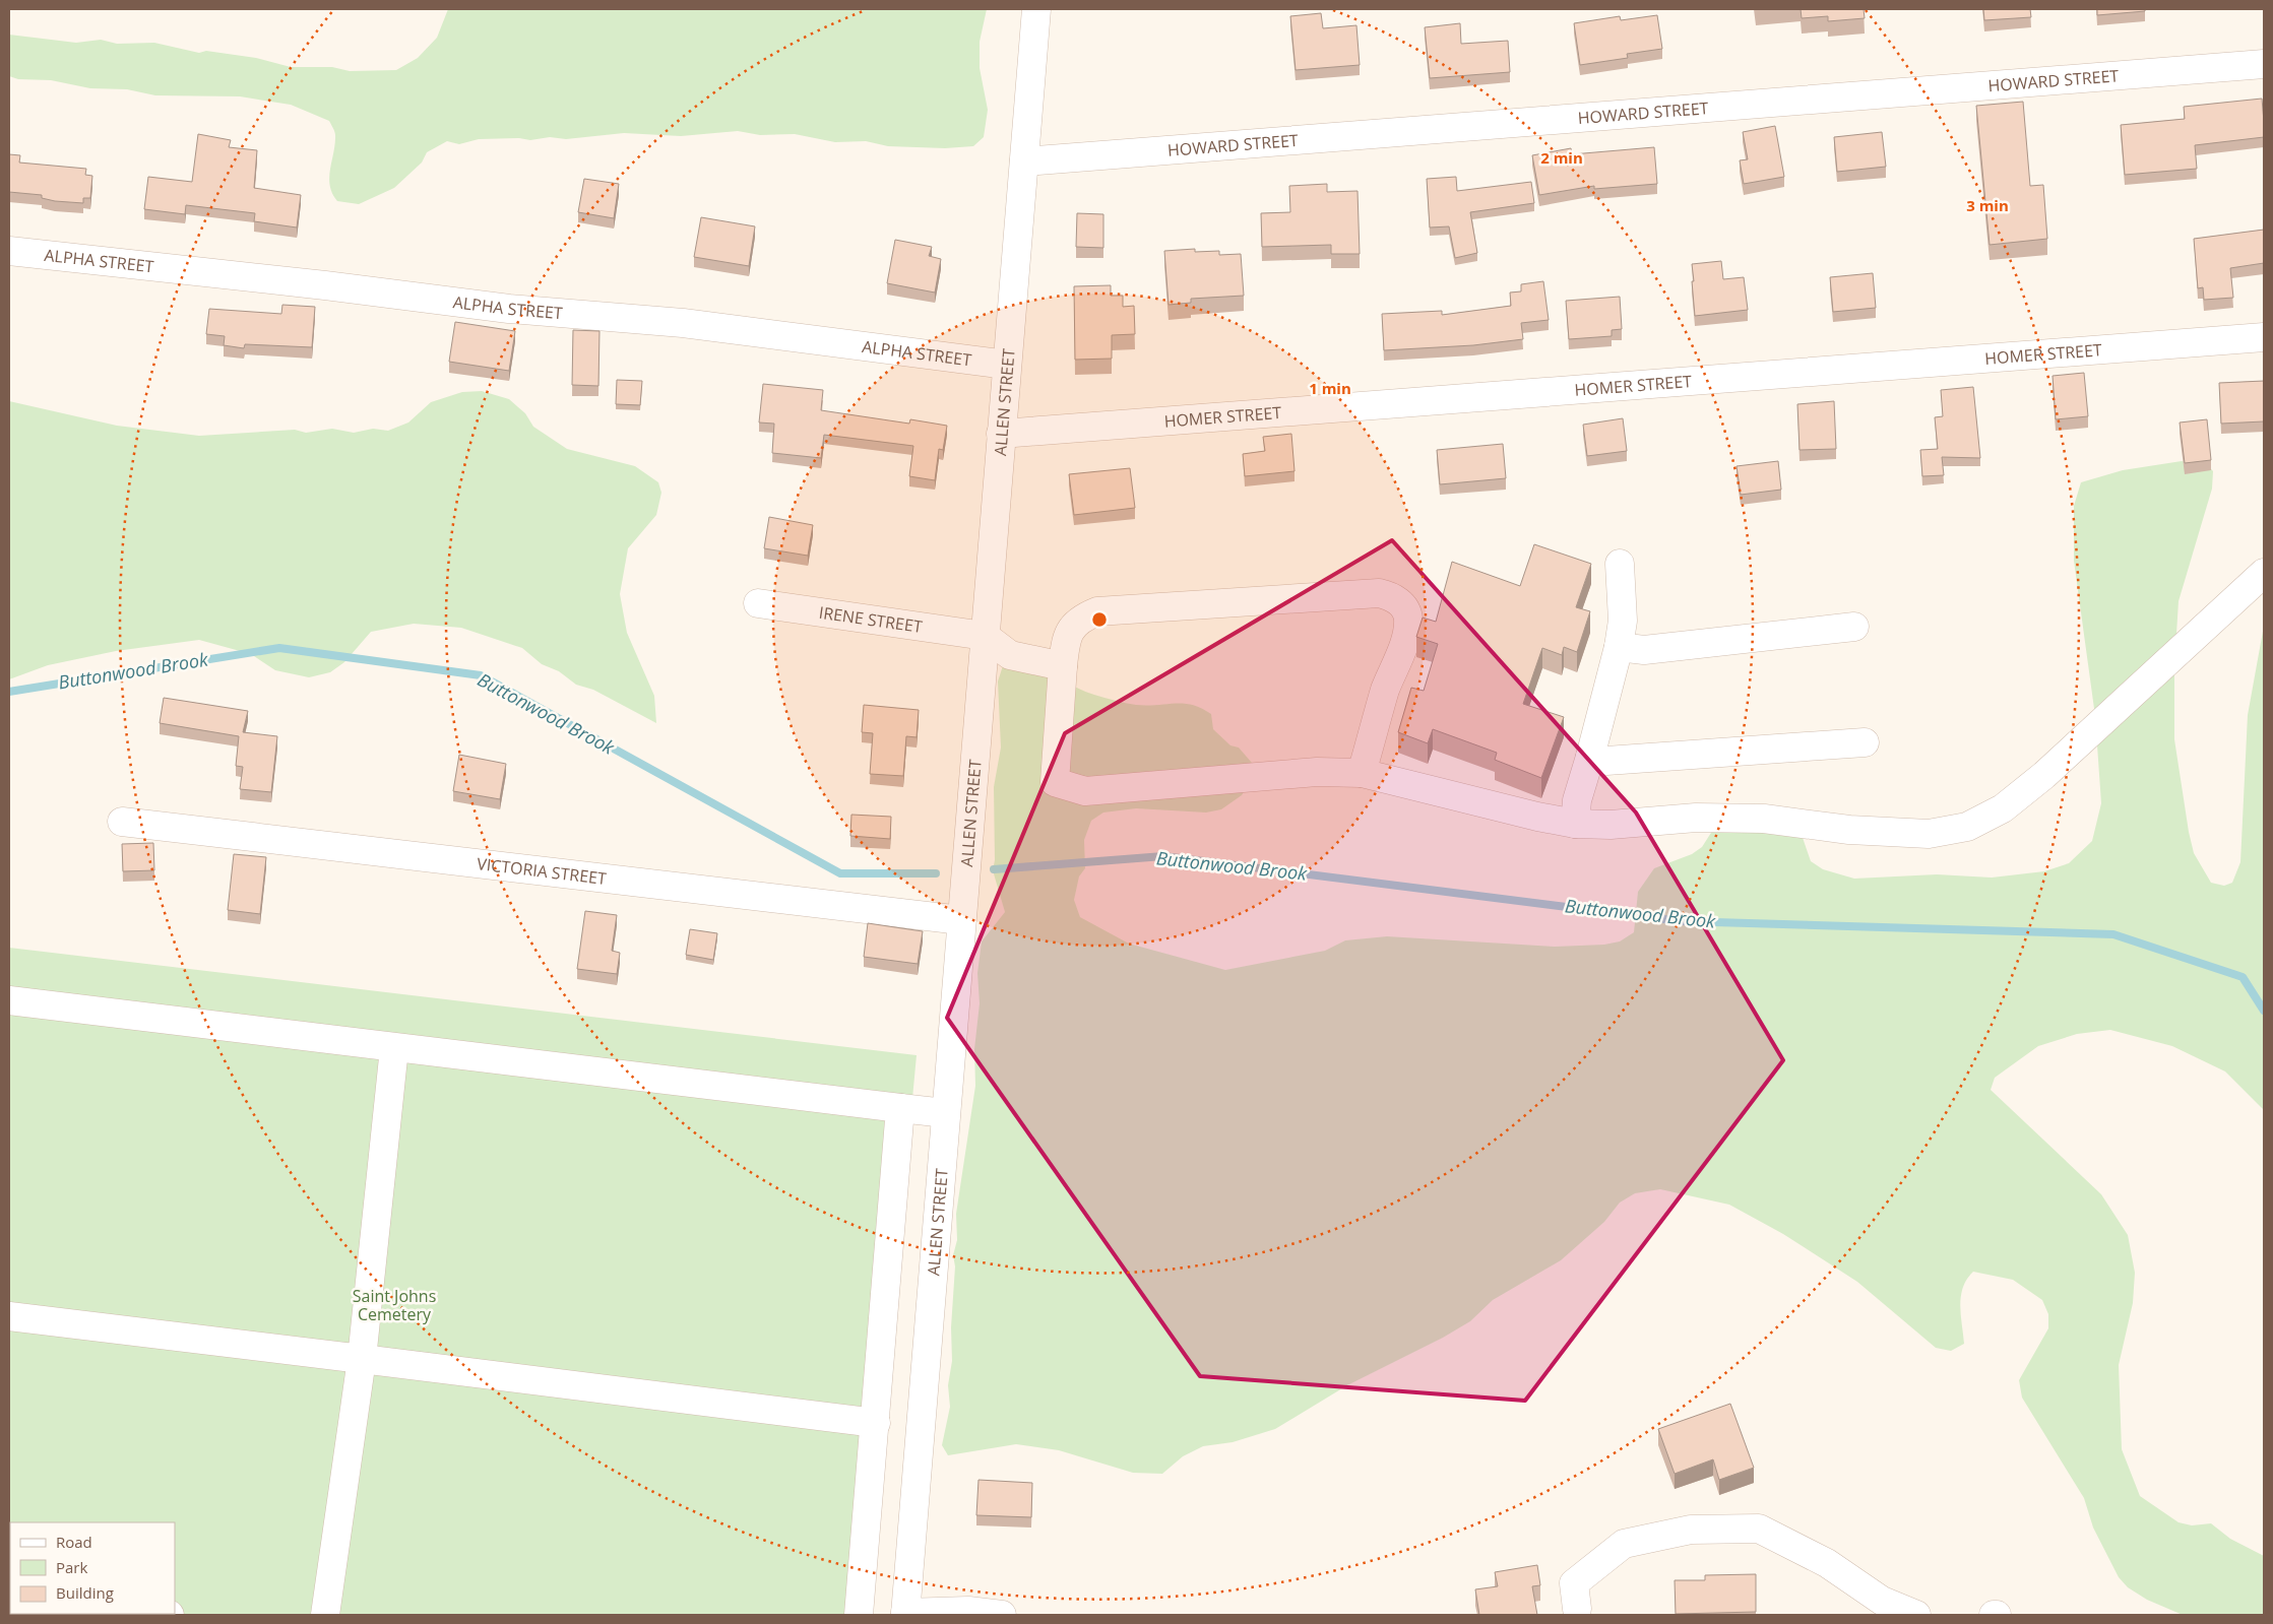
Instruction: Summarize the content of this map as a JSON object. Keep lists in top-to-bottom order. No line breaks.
{"streets":{"street":["HOWARD STREET","ALPHA STREET","HOMER STREET","ALLEN STREET","IRENE STREET","VICTORIA STREET"]},"crossings":[["HOWARD STREET","ALLEN STREET"],["ALPHA STREET","ALLEN STREET"],["HOMER STREET","ALLEN STREET"],["ALLEN STREET","IRENE STREET"],["ALLEN STREET","VICTORIA STREET"]],"water":["Buttonwood Brook"],"parks":["Saint Johns Cemetery"],"legend":["Road","Park","Building"],"rings":["2 min","3 min","1 min"]}
